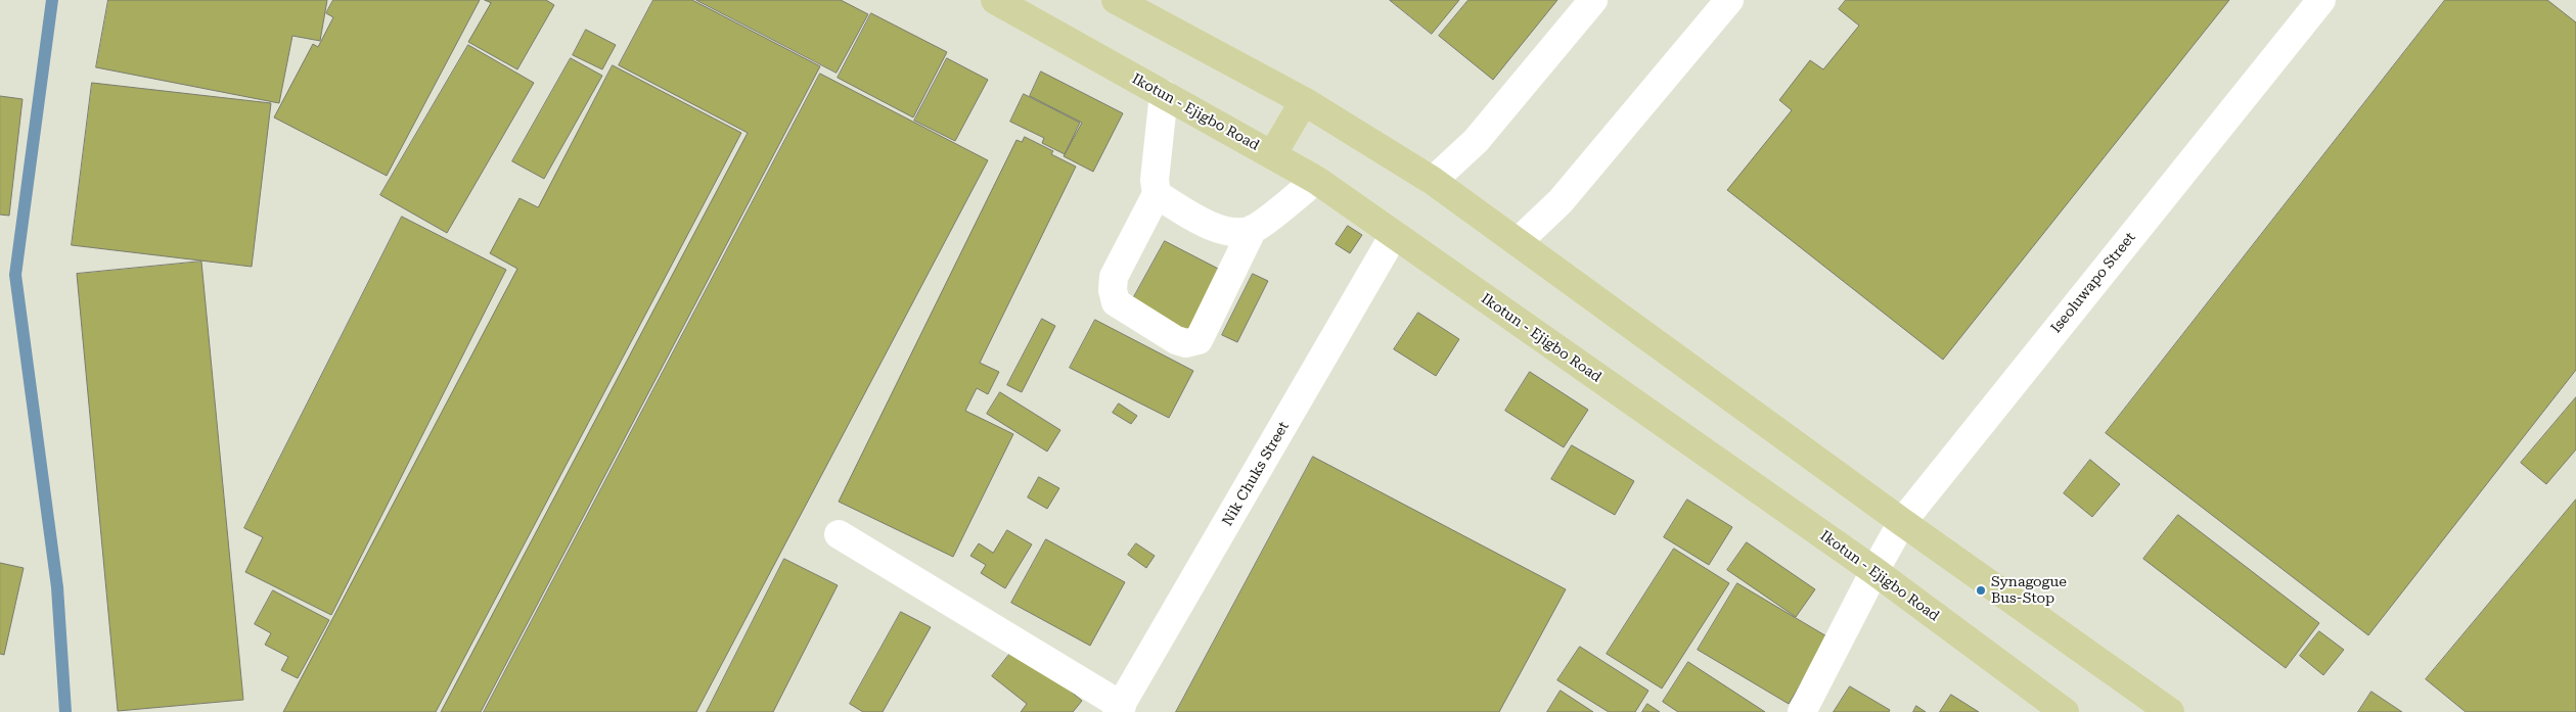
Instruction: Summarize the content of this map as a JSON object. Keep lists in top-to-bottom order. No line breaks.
{"streets":{"main road":["Ikotun - Ejigbo Road"],"street":["Iseoluwapo Street","Nik Chuks Street"]},"crossings":[["Ikotun - Ejigbo Road","Iseoluwapo Street"],["Ikotun - Ejigbo Road","Nik Chuks Street"]],"places":["Synagogue Bus-Stop"]}
